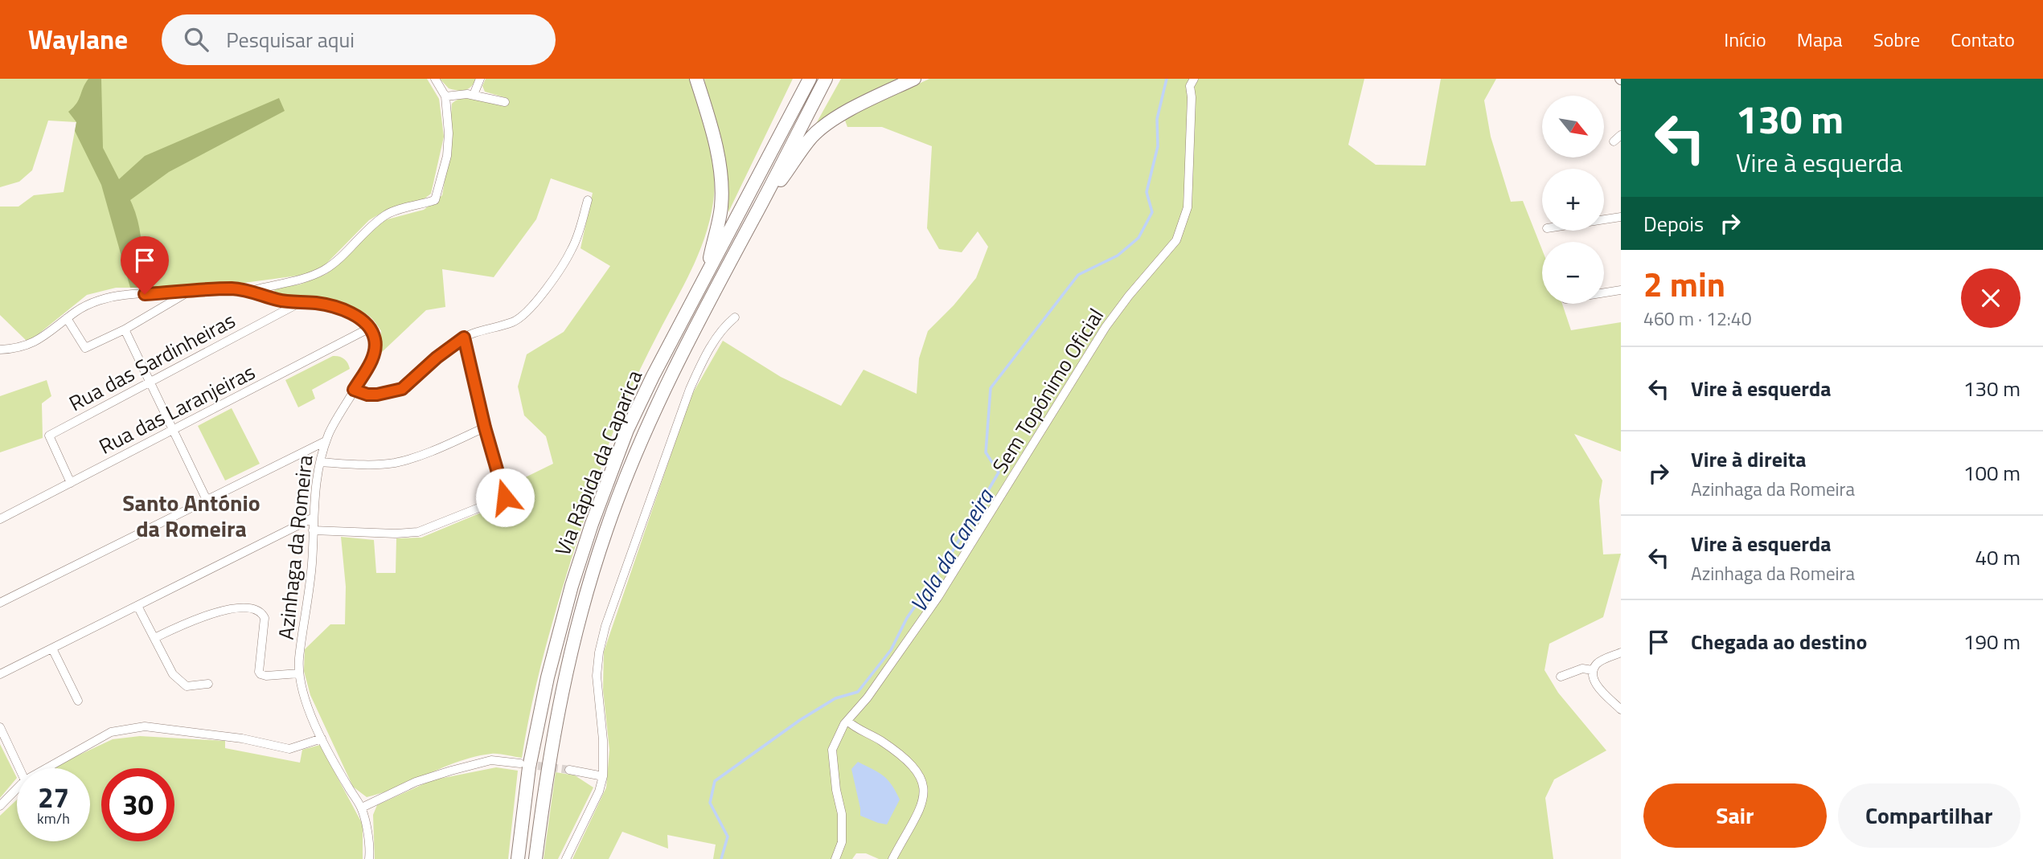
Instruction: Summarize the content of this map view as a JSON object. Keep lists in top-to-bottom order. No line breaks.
{"streets":{"highway":["Via Rápida da Caparica"],"street":["Rua das Sardinheiras","Sem Topónimo Oficial","Rua das Laranjeiras","Azinhaga da Romeira"]},"crossings":[["Rua das Sardinheiras","Rua das Laranjeiras"],["Rua das Laranjeiras","Azinhaga da Romeira"]],"districts":["Santo António da Romeira"],"water":["Vala da Caneira"],"north":"bottom right","page":{"header":"Waylane","search":"Pesquisar aqui","nav":["Início","Mapa","Sobre","Contato"],"turn":["130 m","Vire à esquerda"],"map_buttons":["+","−"],"then":"Depois","heading":["2 min","460 m · 12:40"],"list":[{"name":"Vire à esquerda","value":"130 m"},{"name":"Vire à direita","note":"Azinhaga da Romeira","value":"100 m"},{"name":"Vire à esquerda","note":"Azinhaga da Romeira","value":"40 m"},{"name":"Chegada ao destino","value":"190 m"}],"speed":"27 km/h","limit":"30","buttons":["Sair","Compartilhar"]}}
